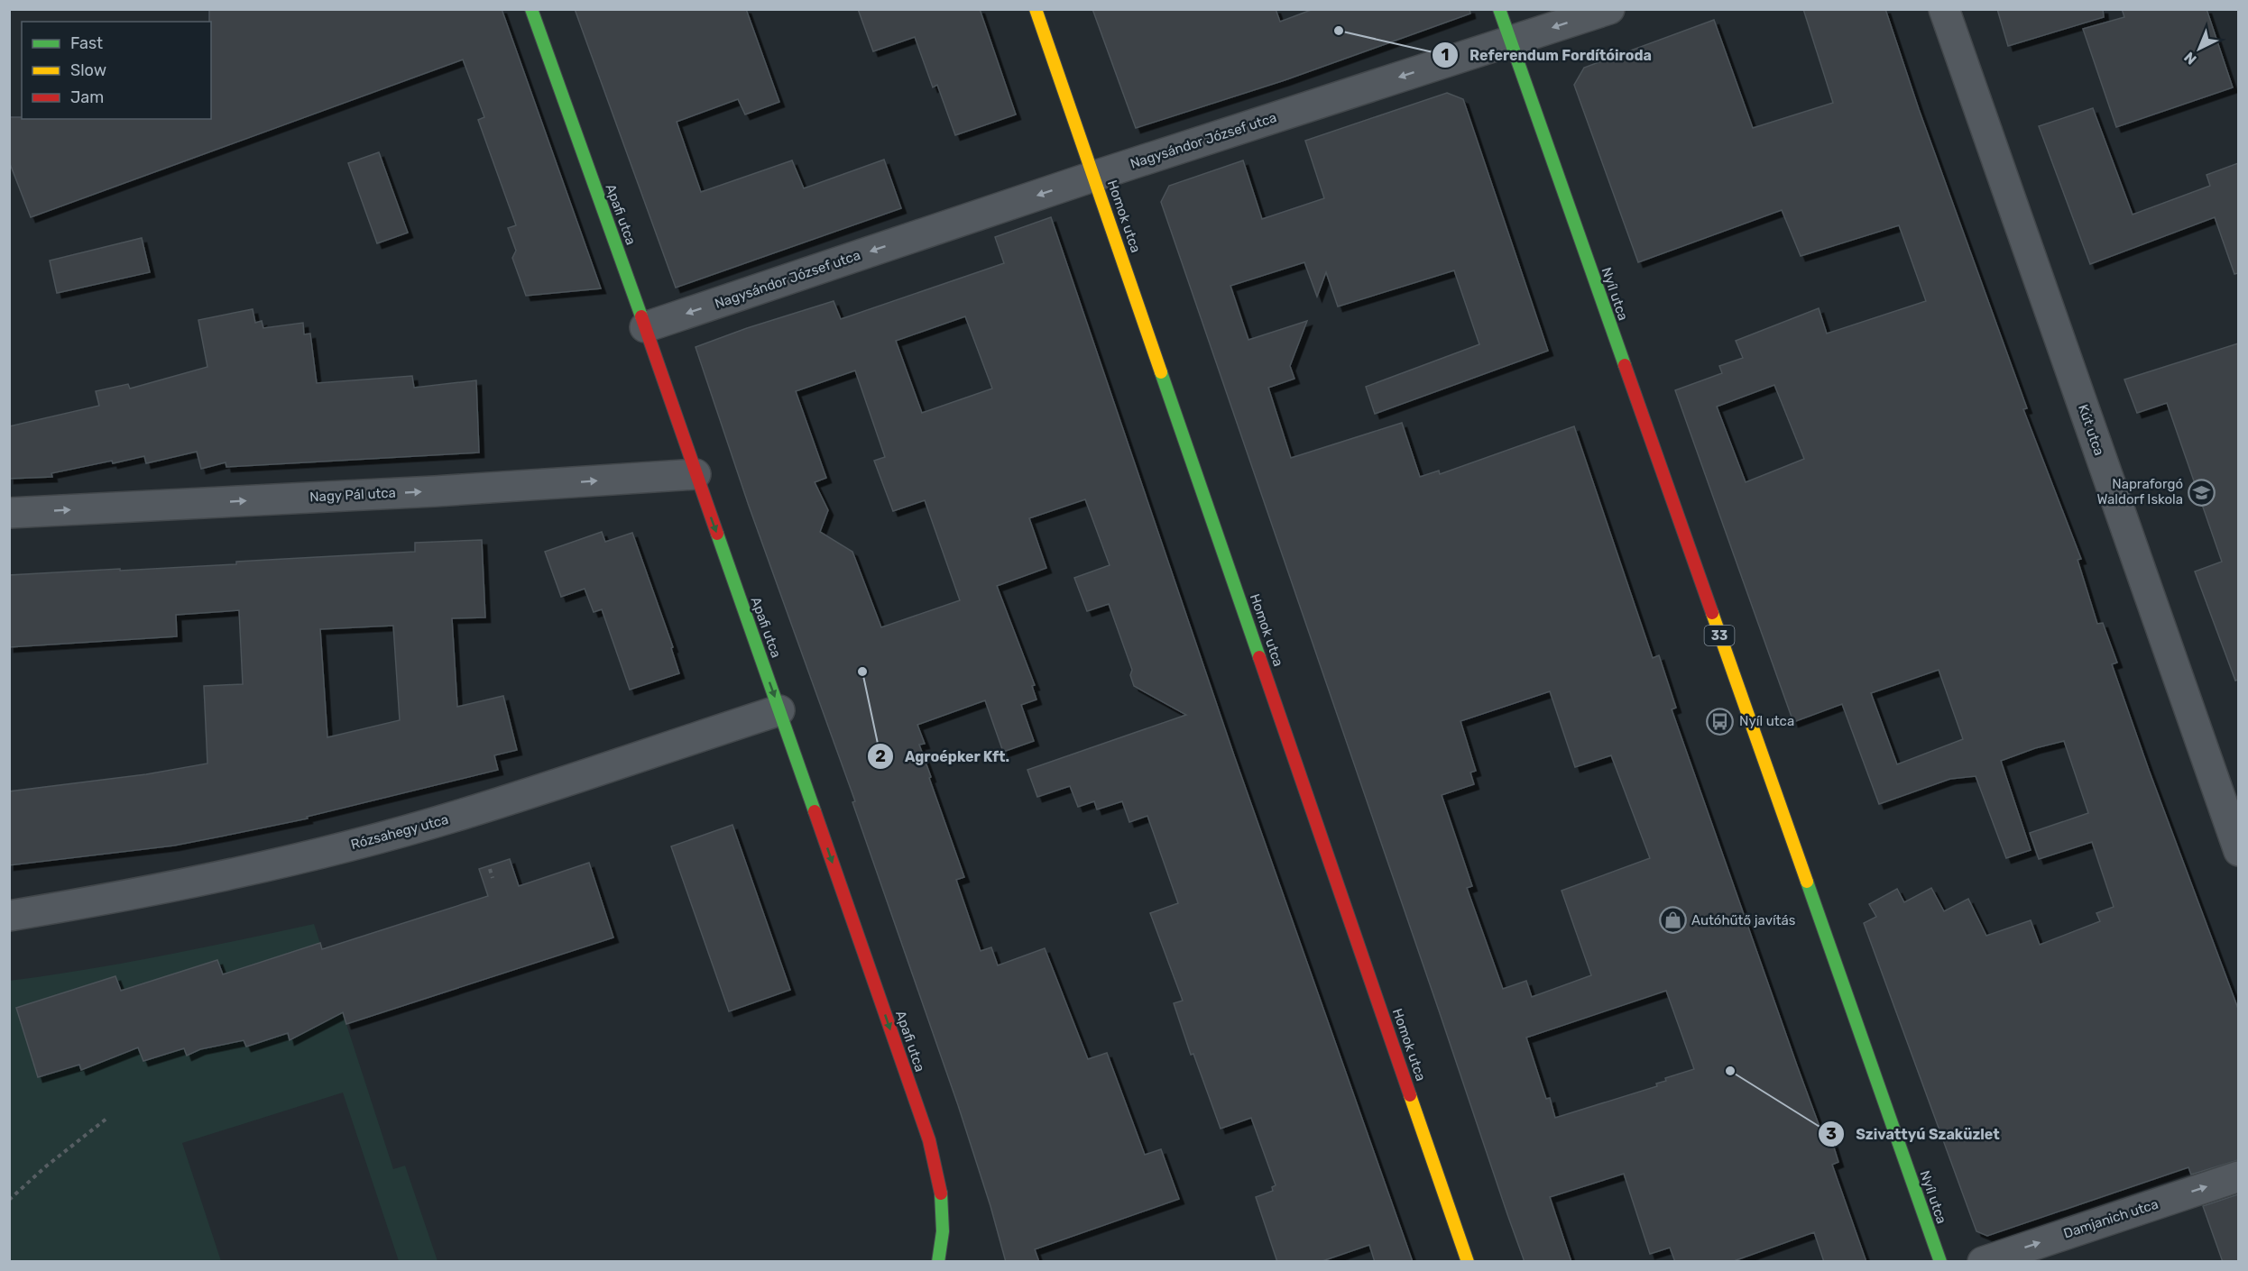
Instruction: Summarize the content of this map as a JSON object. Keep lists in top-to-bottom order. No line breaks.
{"streets":{"street":["Nagysándor József utca","Apafi utca","Homok utca","Nyíl utca","Kút utca","Nagy Pál utca","33","Rózsahegy utca","Damjanich utca"]},"crossings":[["Nagysándor József utca","Apafi utca"],["Nagysándor József utca","Homok utca"],["Nagysándor József utca","Nyíl utca"],["Apafi utca","Nagy Pál utca"],["Apafi utca","Rózsahegy utca"]],"one_way":["Nagysándor József utca","Apafi utca","Nagy Pál utca","Damjanich utca"],"places":{"other":["Referendum Fordítóiroda","Agroépker Kft.","Szivattyú Szaküzlet"],"school or university":["Napraforgó Waldorf Iskola"],"bus stop":["Nyíl utca"],"shop":["Autóhűtő javítás"]},"legend":["Fast","Slow","Jam"],"north":"bottom left"}
